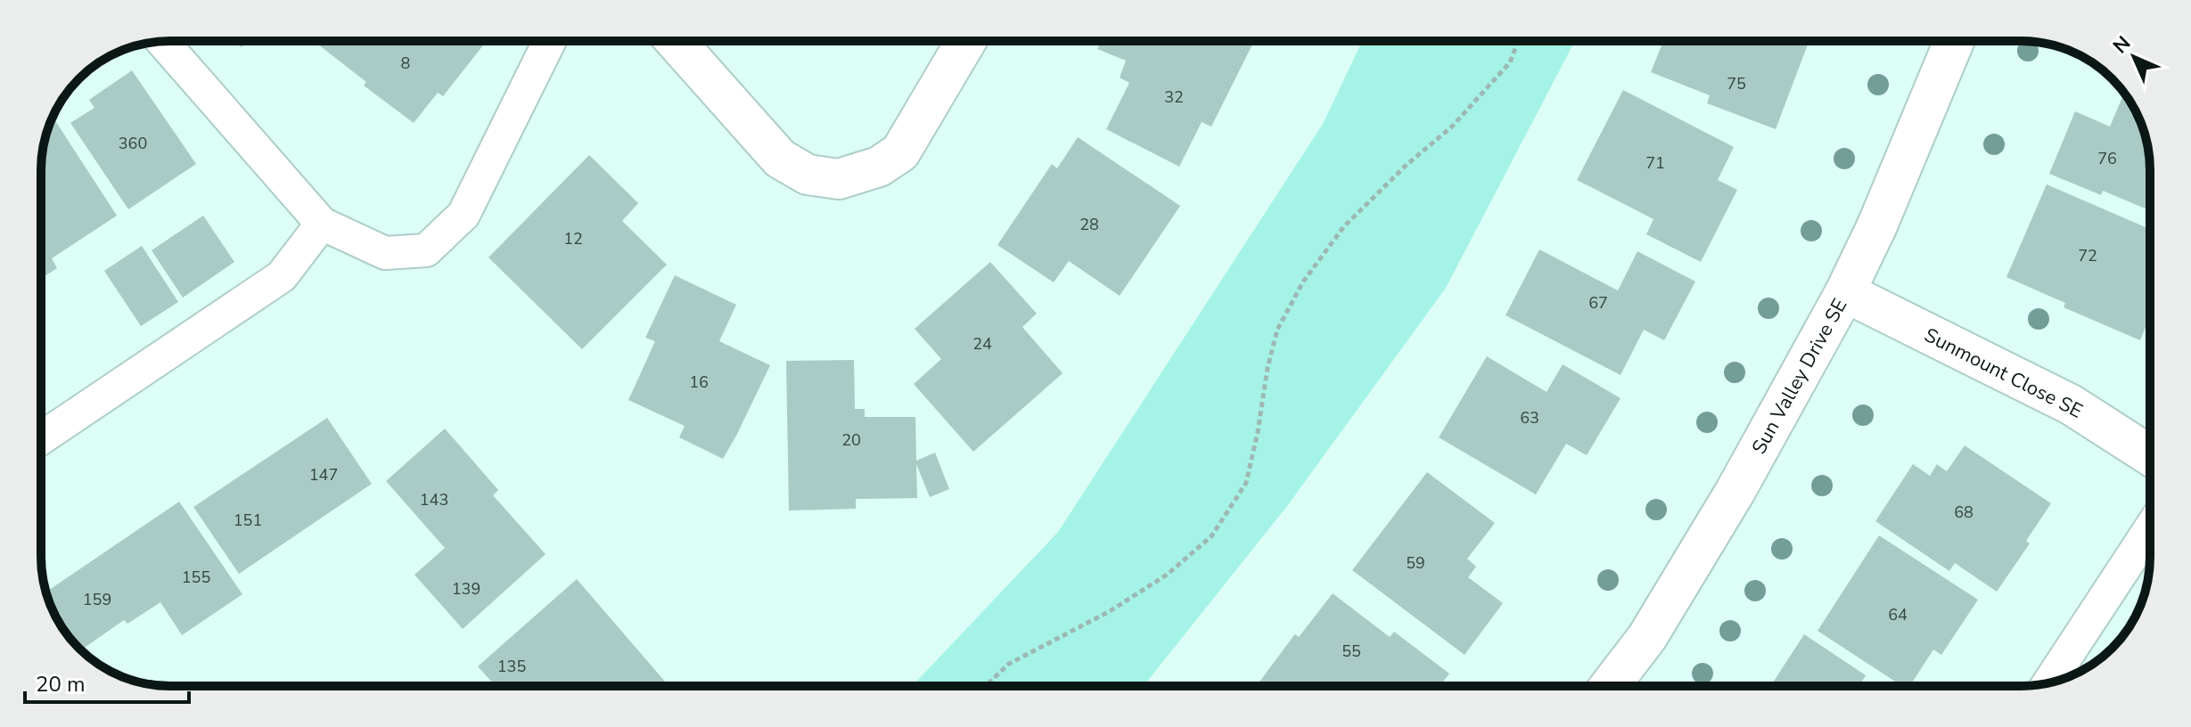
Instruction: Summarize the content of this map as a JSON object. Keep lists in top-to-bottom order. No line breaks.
{"streets":{"street":["Sunmount Close SE","Sun Valley Drive SE"]},"crossings":[["Sunmount Close SE","Sun Valley Drive SE"]],"house_numbers":["8","75","32","360","76","71","28","12","72","67","24","16","63","20","147","143","68","151","59","155","139","159","64","55","135"],"scale_bar":"20 m","north":"top left"}
